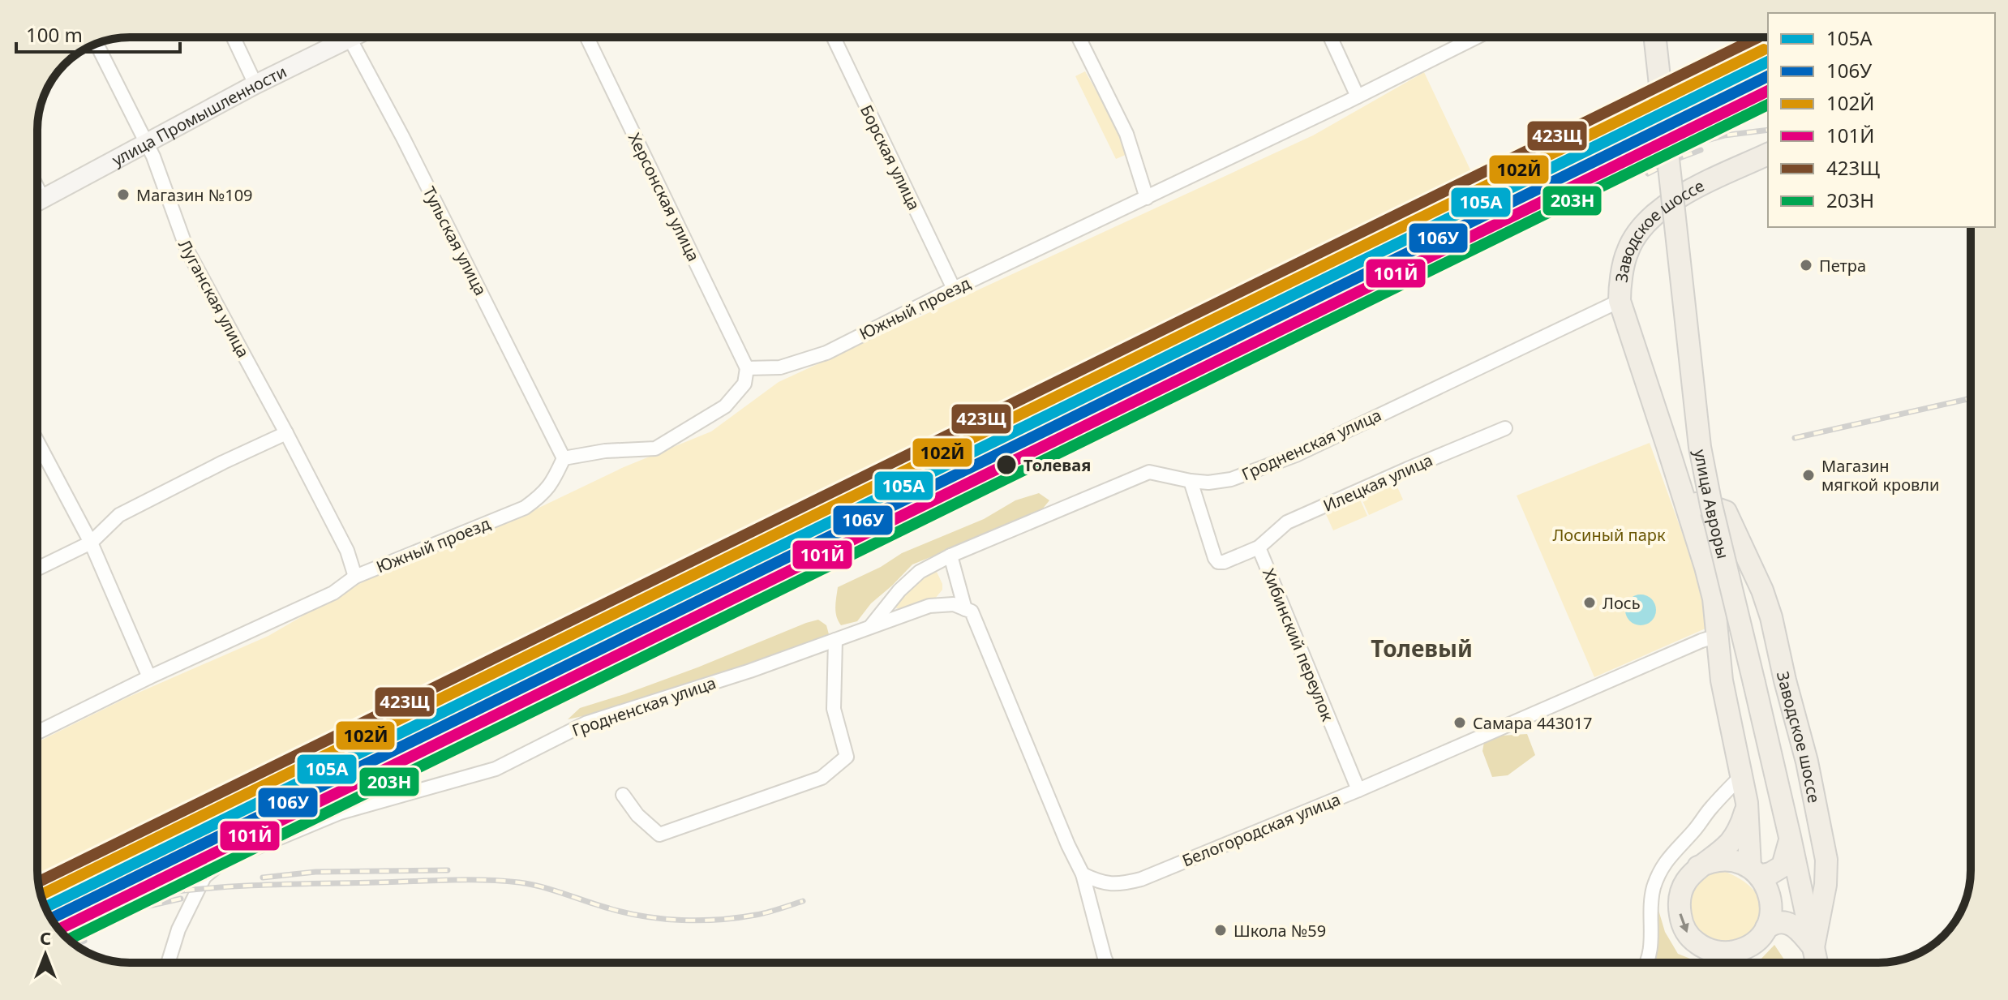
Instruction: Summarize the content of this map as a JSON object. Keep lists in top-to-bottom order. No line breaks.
{"streets":{"main road":["улица Промышленности","Заводское шоссе","улица Авроры"],"street":["Борская улица","Херсонская улица","Тульская улица","Луганская улица","Южный проезд","Гродненская улица","Илецкая улица","Хибинский переулок","Белогородская улица"]},"crossings":[["улица Промышленности","Луганская улица"],["Борская улица","Южный проезд"],["Херсонская улица","Южный проезд"],["Заводское шоссе","Гродненская улица"],["Заводское шоссе","улица Авроры"],["Заводское шоссе","Белогородская улица"],["Тульская улица","Южный проезд"],["Луганская улица","Южный проезд"],["Гродненская улица","Хибинский переулок"],["Илецкая улица","Хибинский переулок"],["Хибинский переулок","Белогородская улица"]],"districts":["Толевый"],"parks":["Лосиный парк"],"places":["Магазин №109","Петра","Толевая","Магазин мягкой кровли","Лось","Самара 443017","Школа №59"],"lines":["transit line 423Щ","transit line 102Й","transit line 105А","transit line 106У","transit line 101Й","transit line 203Н"],"legend":["105А","106У","102Й","101Й","423Щ","203Н"],"scale_bar":"100 m","north":"top"}
